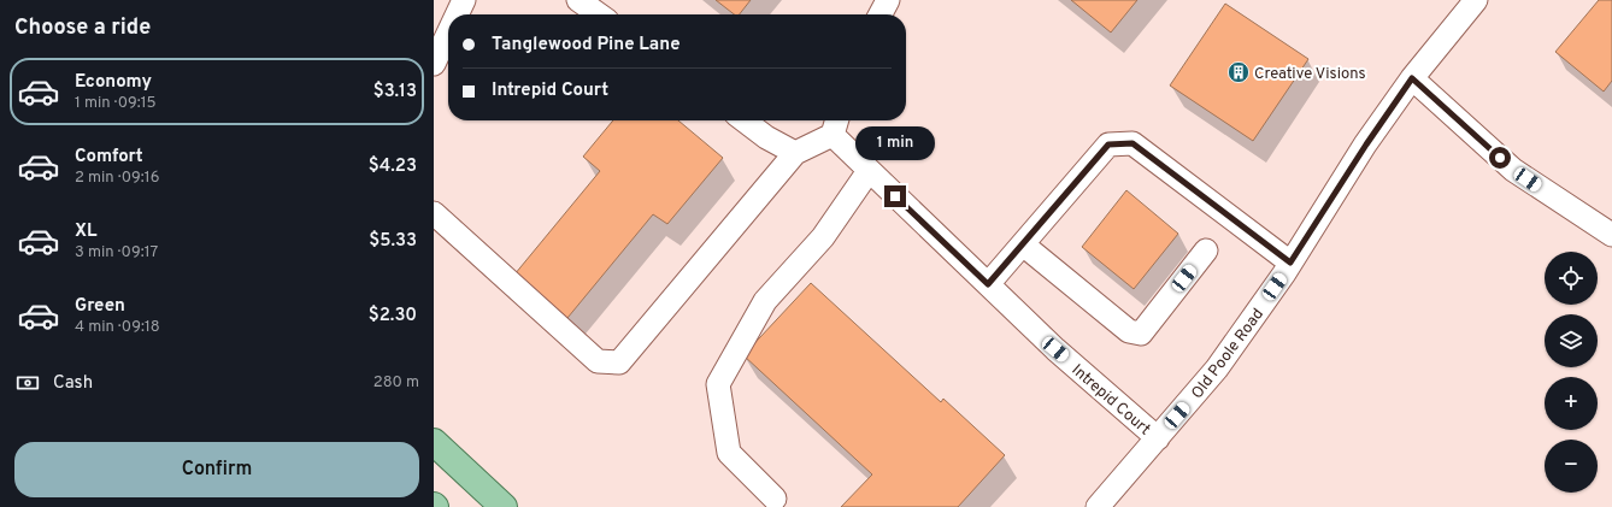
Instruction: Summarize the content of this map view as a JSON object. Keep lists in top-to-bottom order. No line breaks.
{"streets":{"street":["Old Poole Road","Intrepid Court"]},"crossings":[["Old Poole Road","Intrepid Court"]],"places":{"building":["Creative Visions"]},"page":{"heading":"Choose a ride","banner":["Tanglewood Pine Lane","Intrepid Court"],"list":[{"name":"Economy","note":"1 min · 09:15","value":"$3.13"},{"name":"Comfort","note":"2 min · 09:16","value":"$4.23"},{"name":"XL","note":"3 min · 09:17","value":"$5.33"},{"name":"Green","note":"4 min · 09:18","value":"$2.30"}],"bubble":"1 min","map_buttons":["+","−"],"pay":["Cash","280 m"],"buttons":"Confirm"}}
